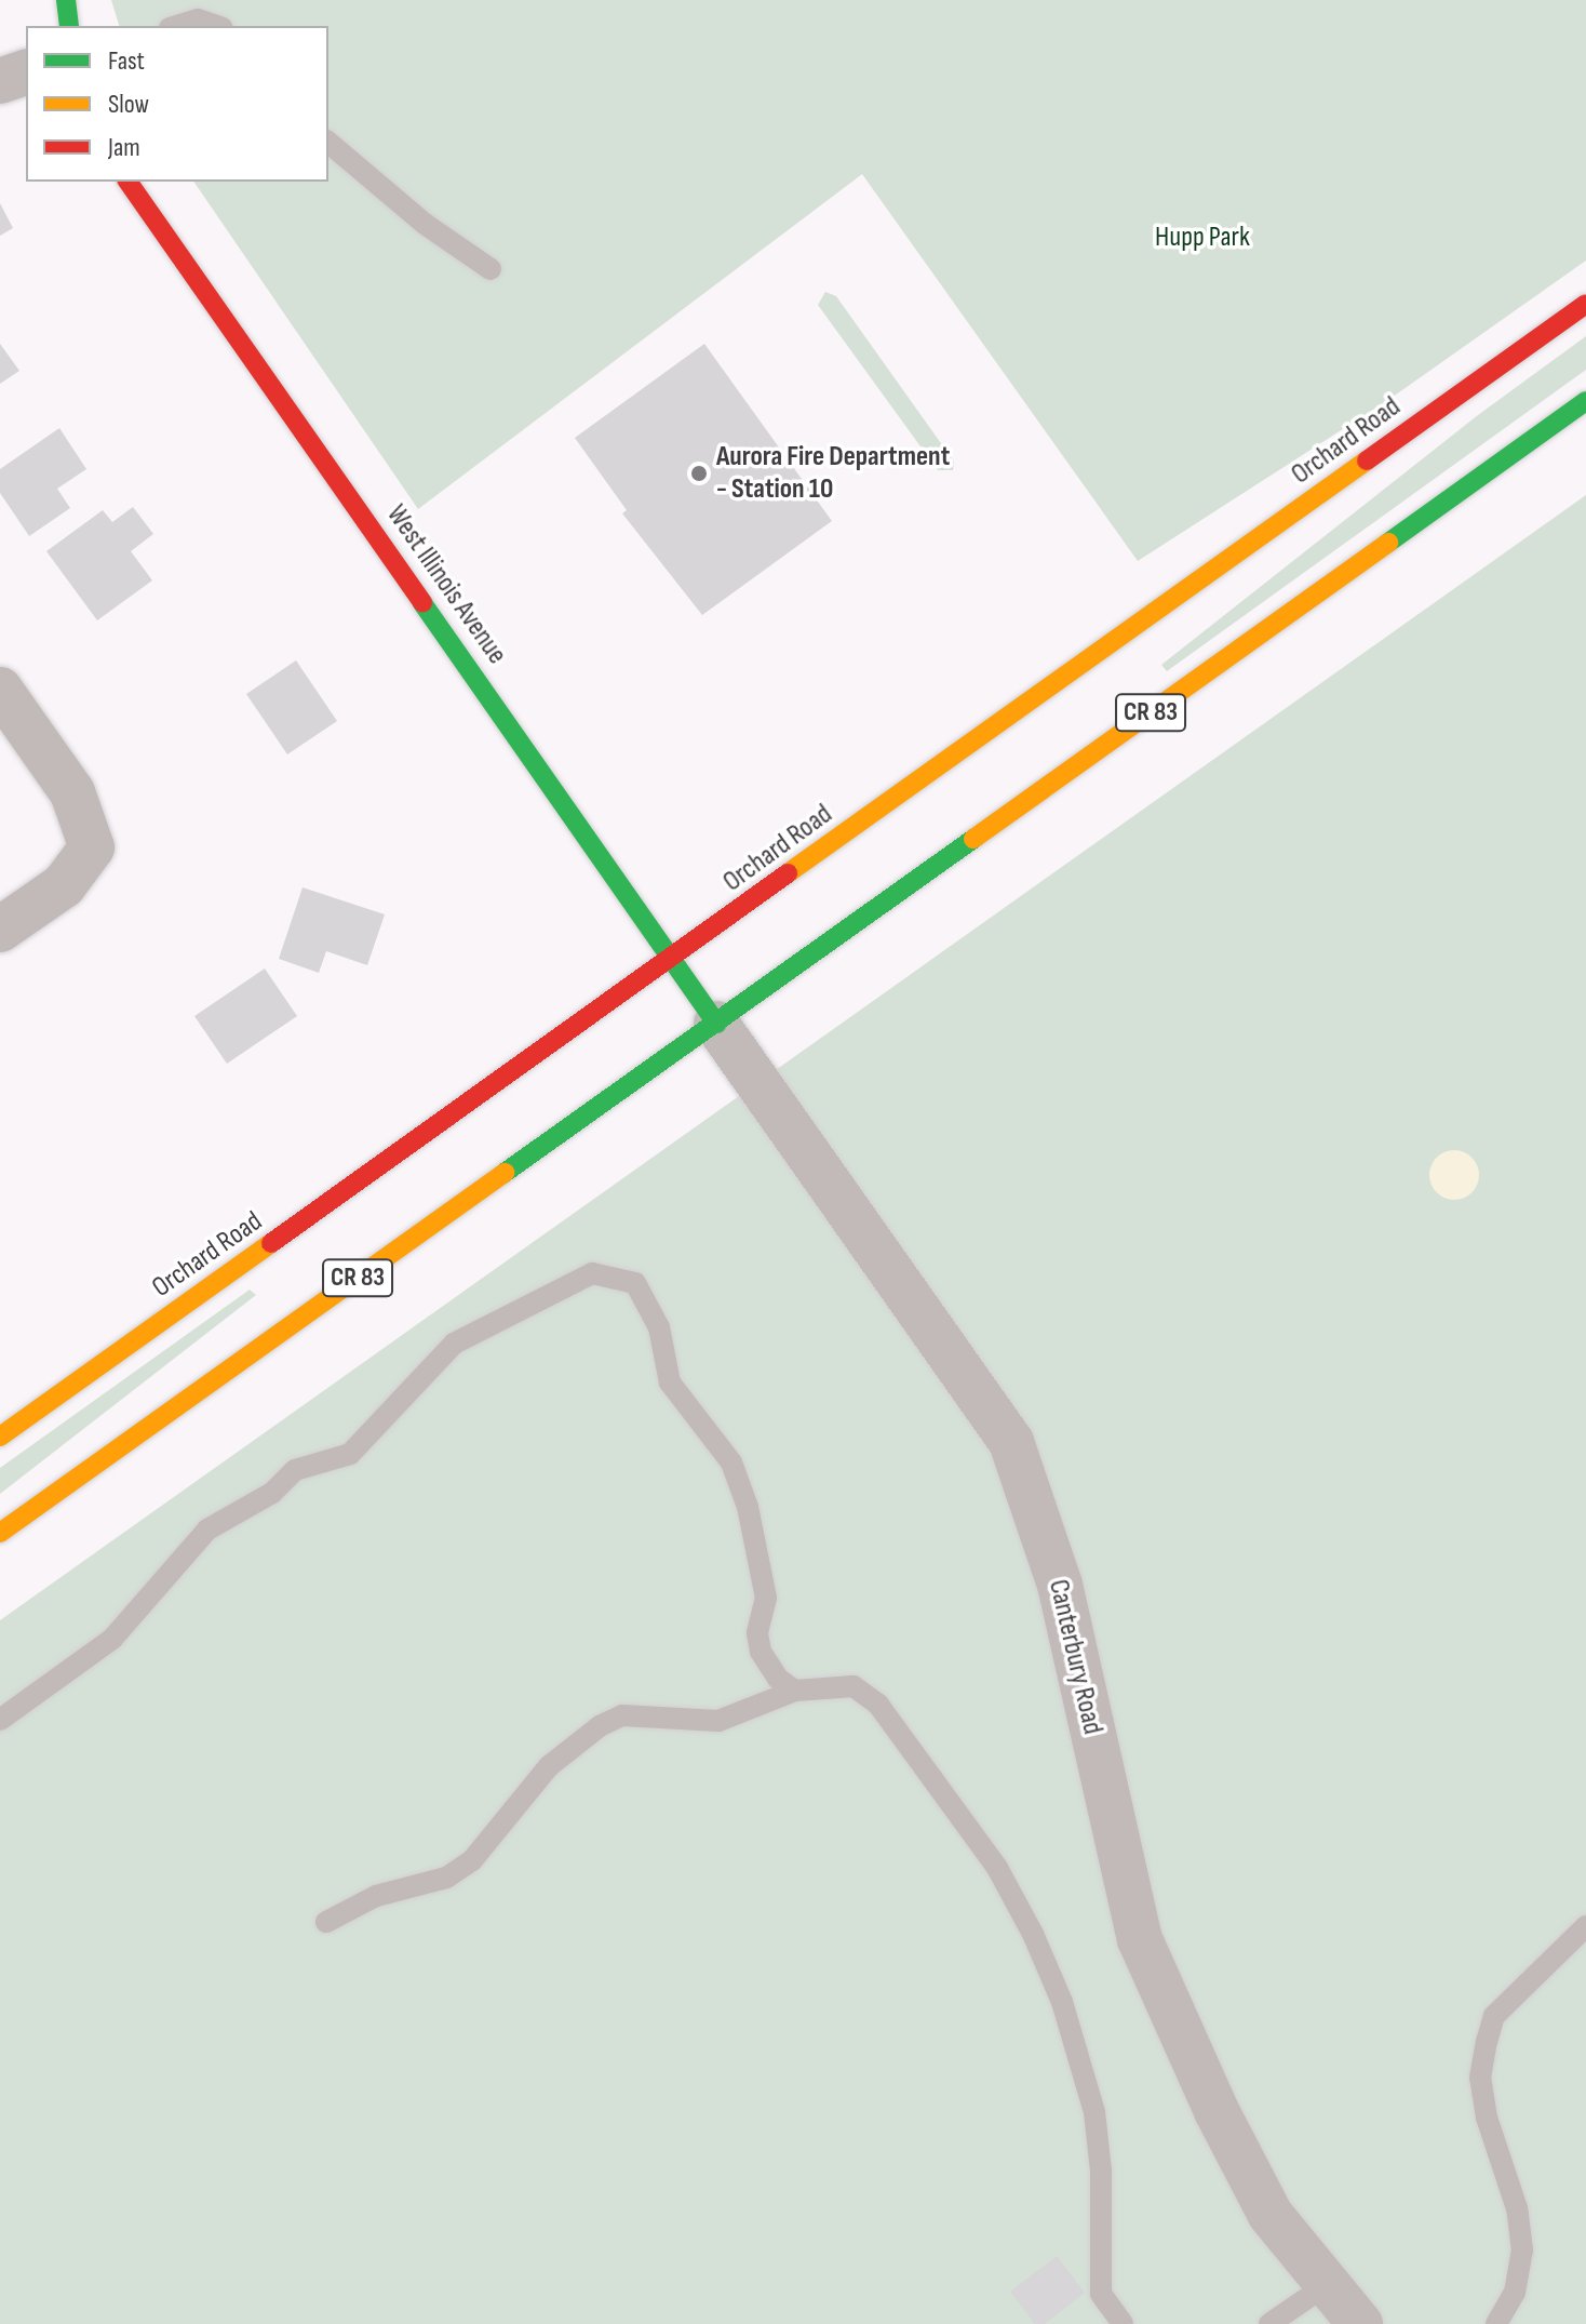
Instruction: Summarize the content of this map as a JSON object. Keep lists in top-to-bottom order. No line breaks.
{"streets":{"main road":["Orchard Road","West Illinois Avenue","CR 83"],"street":["Canterbury Road"]},"crossings":[["Orchard Road","West Illinois Avenue"],["West Illinois Avenue","CR 83"],["West Illinois Avenue","Canterbury Road"],["CR 83","Canterbury Road"]],"parks":["Hupp Park"],"places":["Aurora Fire Department - Station 10"],"legend":["Fast","Slow","Jam"]}
